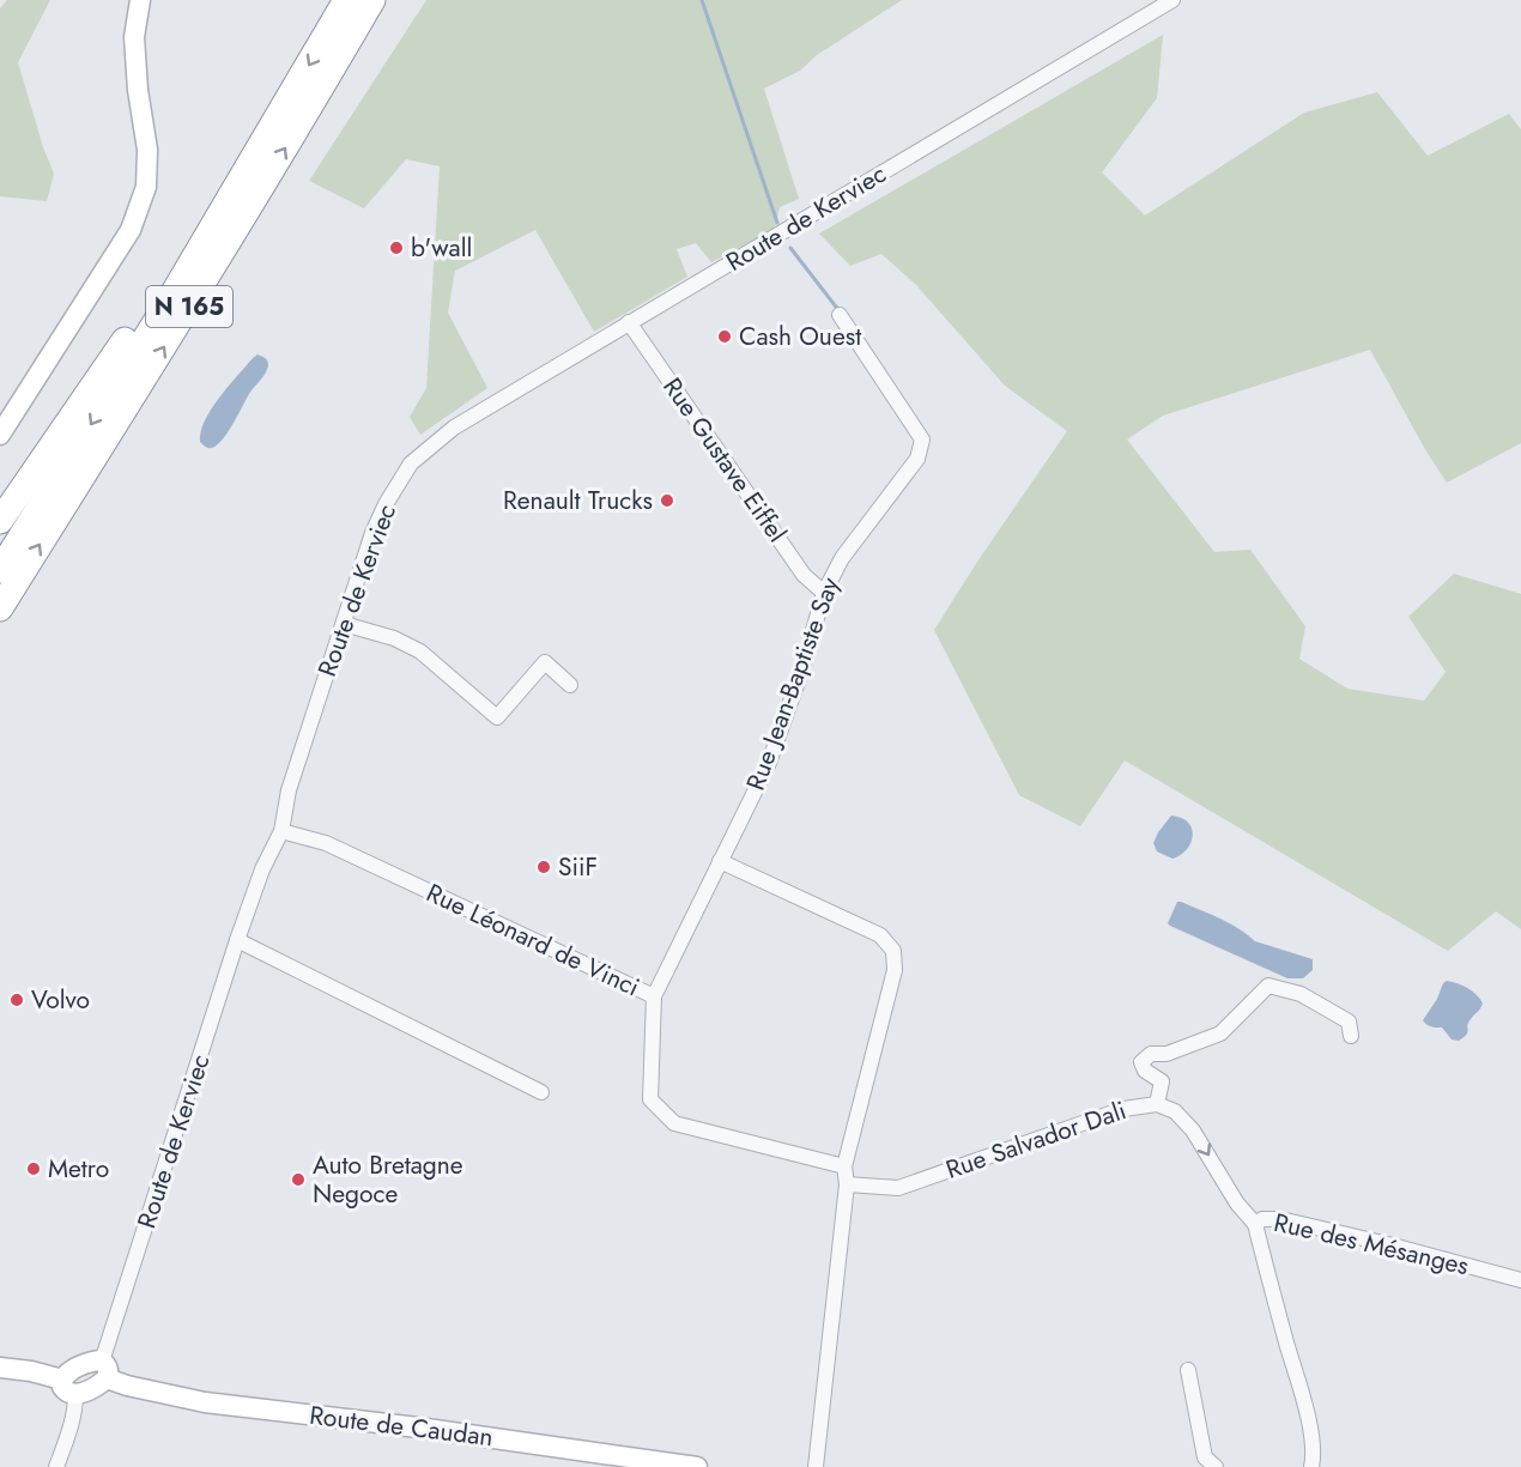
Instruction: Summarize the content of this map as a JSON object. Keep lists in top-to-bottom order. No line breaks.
{"streets":{"highway":["N 165"],"street":["Route de Kerviec","Rue Gustave Eiffel","Rue Jean-Baptiste Say","Rue Léonard de Vinci","Rue Salvador Dali","Rue des Mésanges","Route de Caudan"]},"crossings":[["Route de Kerviec","Rue Gustave Eiffel"],["Route de Kerviec","Rue Léonard de Vinci"],["Route de Kerviec","Route de Caudan"],["Rue Gustave Eiffel","Rue Jean-Baptiste Say"],["Rue Jean-Baptiste Say","Rue Léonard de Vinci"],["Rue Salvador Dali","Rue des Mésanges"]],"places":["b'wall","Cash Ouest","Renault Trucks","SiiF","Volvo","Metro","Auto Bretagne Negoce"]}
